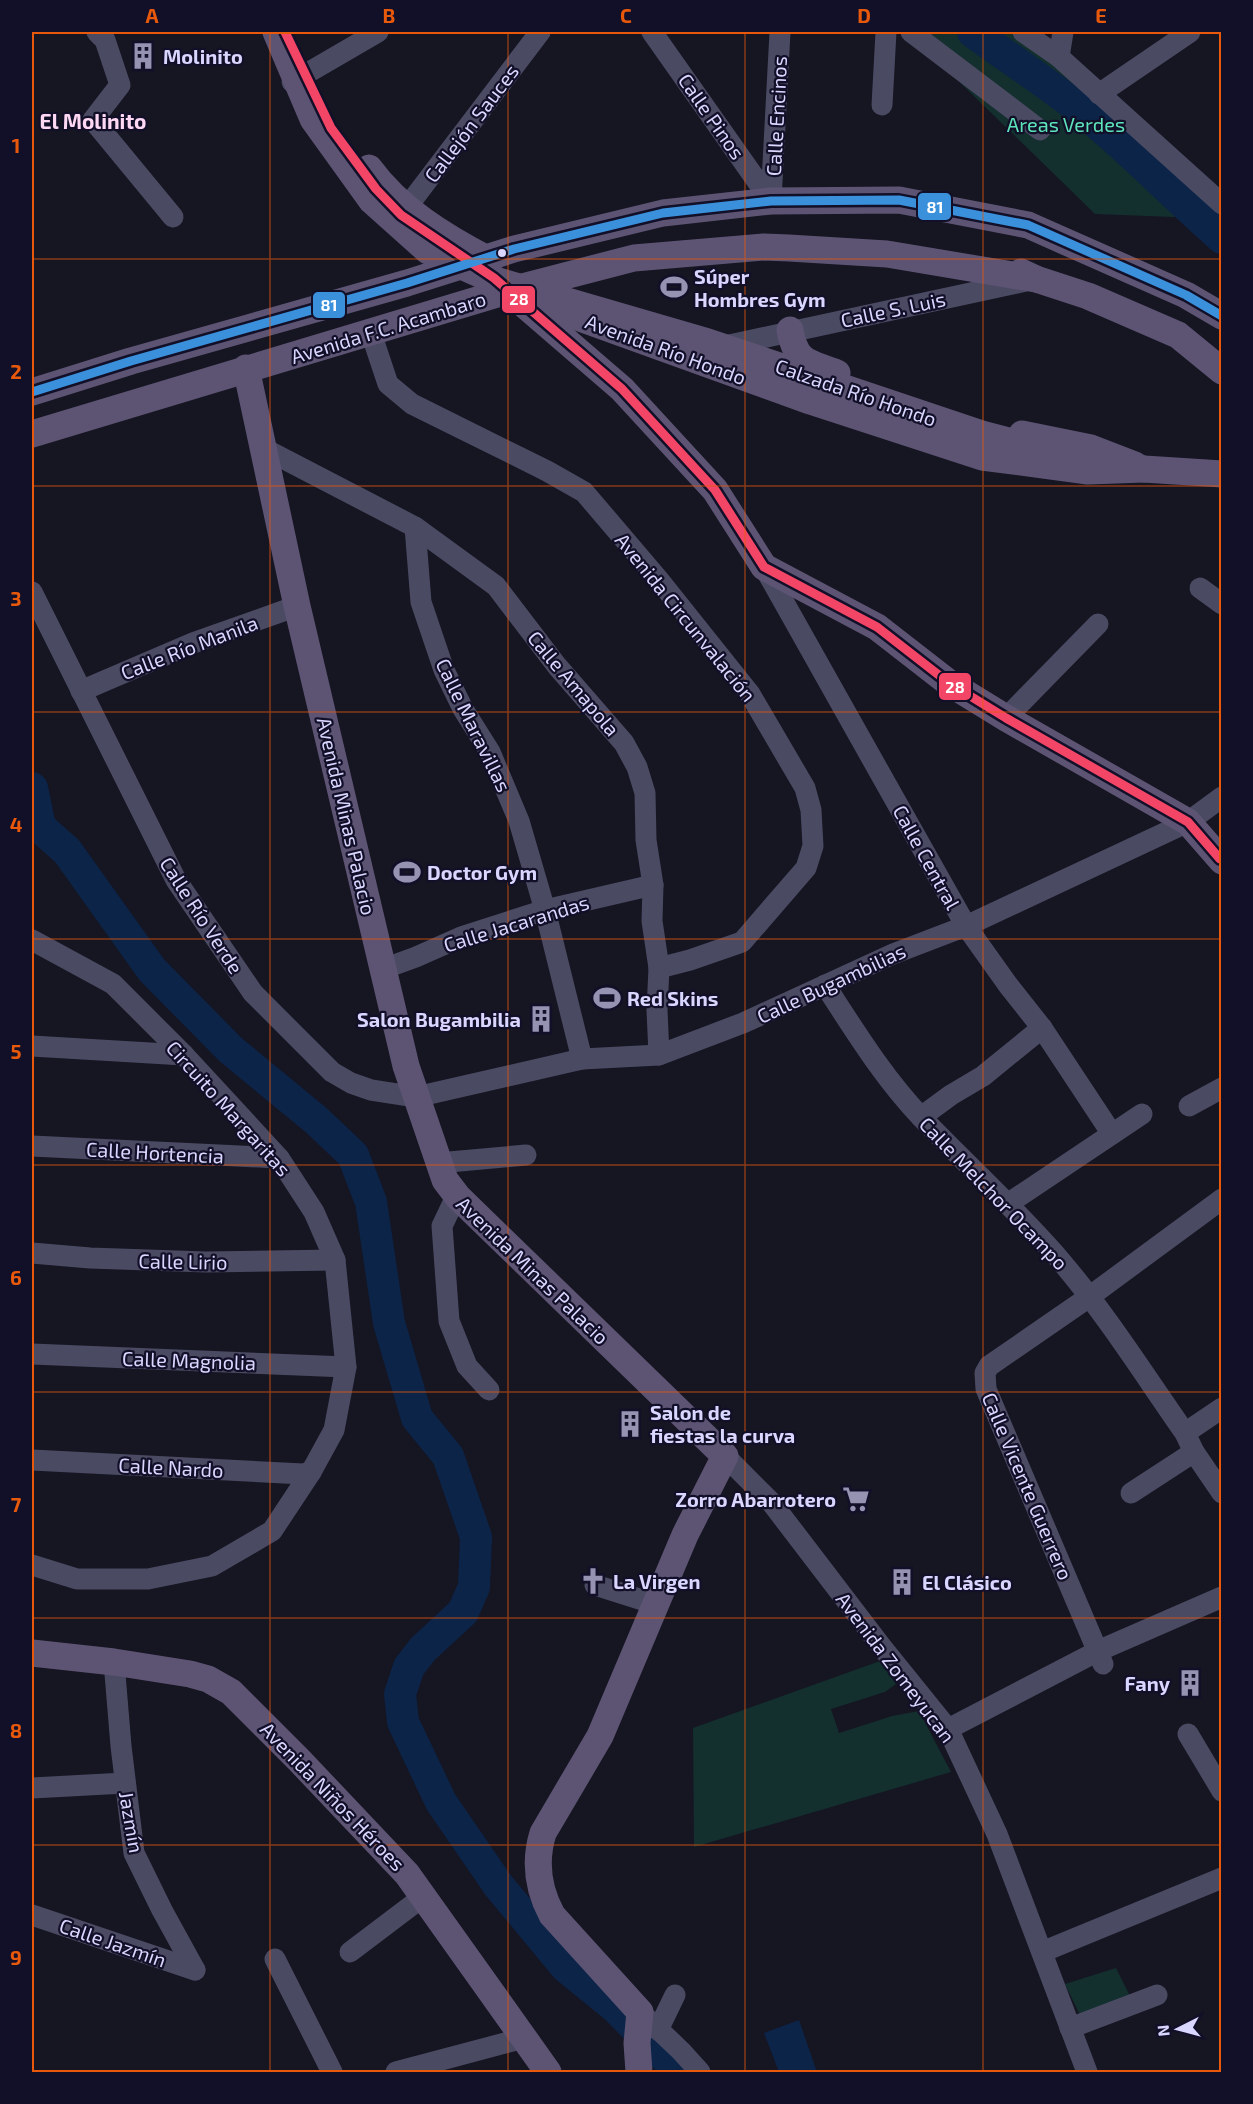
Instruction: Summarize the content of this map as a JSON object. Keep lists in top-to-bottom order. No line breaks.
{"streets":{"main road":["Avenida F.C. Acambaro","Avenida Río Hondo","Calzada Río Hondo","Avenida Minas Palacio","Avenida Niños Héroes"],"street":["Calle Pinos","Calle Encinos","Callejón Sauces","Calle S. Luis","Avenida Circunvalación","Calle Río Manila","Calle Amapola","Calle Maravillas","Calle Central","Calle Río Verde","Calle Jacarandas","Calle Bugambilias","Circuito Margaritas","Calle Hortencia","Calle Melchor Ocampo","Calle Lirio","Calle Magnolia","Calle Nardo","Calle Vicente Guerrero","Avenida Zomeyucan","Jazmín","Calle Jazmín"]},"crossings":[["Calle Pinos","Calle Encinos"],["Calle Pinos","Avenida F.C. Acambaro"],["Calle Encinos","Avenida F.C. Acambaro"],["Calle S. Luis","Avenida F.C. Acambaro"],["Calle S. Luis","Avenida Río Hondo"],["Avenida F.C. Acambaro","Avenida Río Hondo"],["Avenida F.C. Acambaro","Avenida Circunvalación"],["Avenida F.C. Acambaro","Avenida Minas Palacio"],["Avenida Río Hondo","Calzada Río Hondo"],["Avenida Circunvalación","Calle Amapola"],["Calle Río Manila","Avenida Minas Palacio"],["Calle Río Manila","Calle Río Verde"],["Calle Amapola","Calle Maravillas"],["Calle Amapola","Avenida Minas Palacio"],["Calle Amapola","Calle Jacarandas"],["Calle Amapola","Calle Bugambilias"],["Calle Maravillas","Calle Jacarandas"],["Calle Maravillas","Calle Bugambilias"],["Avenida Minas Palacio","Calle Río Verde"],["Avenida Minas Palacio","Calle Jacarandas"],["Avenida Minas Palacio","Calle Bugambilias"],["Avenida Minas Palacio","Avenida Zomeyucan"],["Calle Central","Calle Bugambilias"],["Calle Río Verde","Calle Bugambilias"],["Calle Bugambilias","Calle Melchor Ocampo"],["Circuito Margaritas","Calle Hortencia"],["Circuito Margaritas","Calle Lirio"],["Circuito Margaritas","Calle Magnolia"],["Circuito Margaritas","Calle Nardo"],["Calle Melchor Ocampo","Calle Vicente Guerrero"],["Avenida Niños Héroes","Jazmín"],["Jazmín","Calle Jazmín"]],"districts":["El Molinito"],"parks":["Areas Verdes"],"places":{"building":["Molinito","Salon Bugambilia","Salon de fiestas la curva","El Clásico","Fany"],"sports":["Súper Hombres Gym","Doctor Gym","Red Skins"],"supermarket":["Zorro Abarrotero"],"church":["La Virgen"]},"lines":["transit line 28","transit line 81"],"north":"left","grid":{"columns":["A","B","C","D","E"],"rows":["1","2","3","4","5","6","7","8","9"]}}
